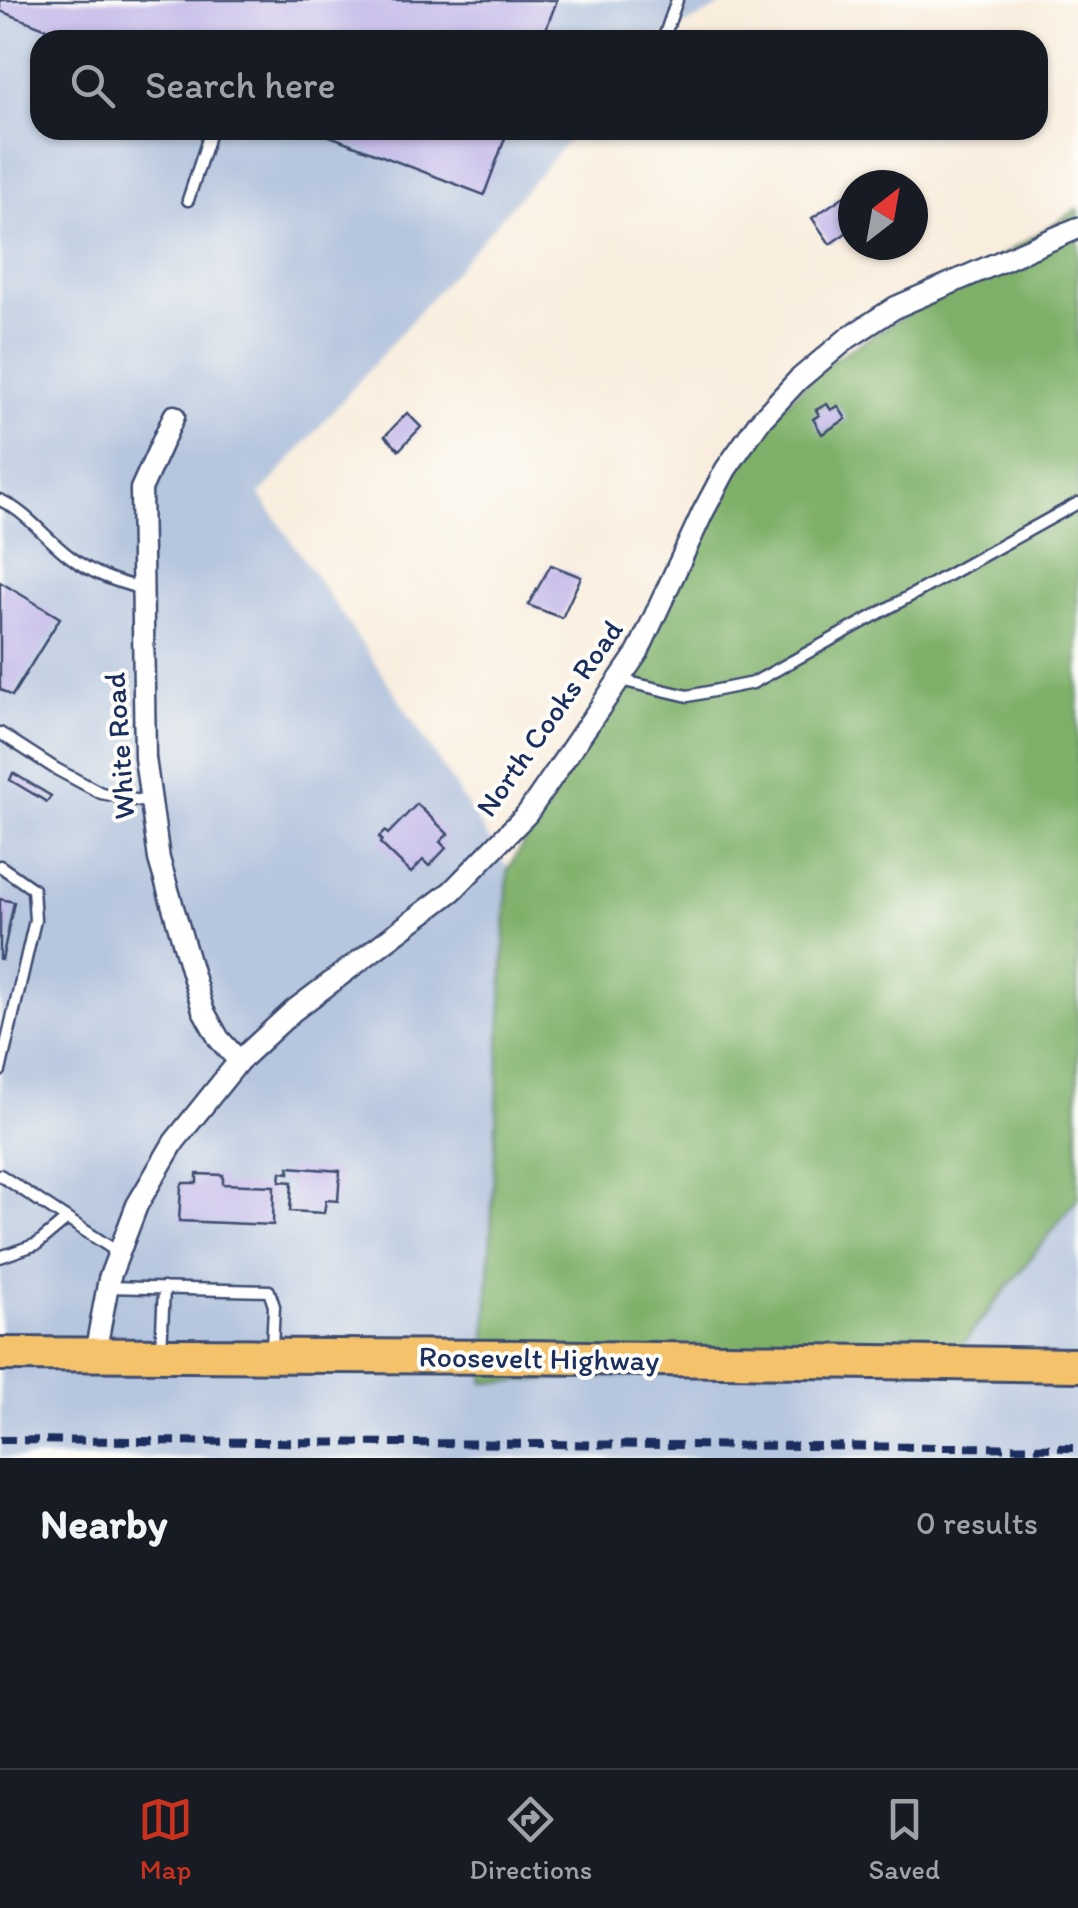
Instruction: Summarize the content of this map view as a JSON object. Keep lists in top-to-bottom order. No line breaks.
{"streets":{"main road":["Roosevelt Highway"],"street":["North Cooks Road","White Road"]},"crossings":[["North Cooks Road","White Road"],["North Cooks Road","Roosevelt Highway"]],"north":"top right","page":{"search":"Search here","heading":["Nearby","0 results"],"nav":["Map","Directions","Saved"]}}
